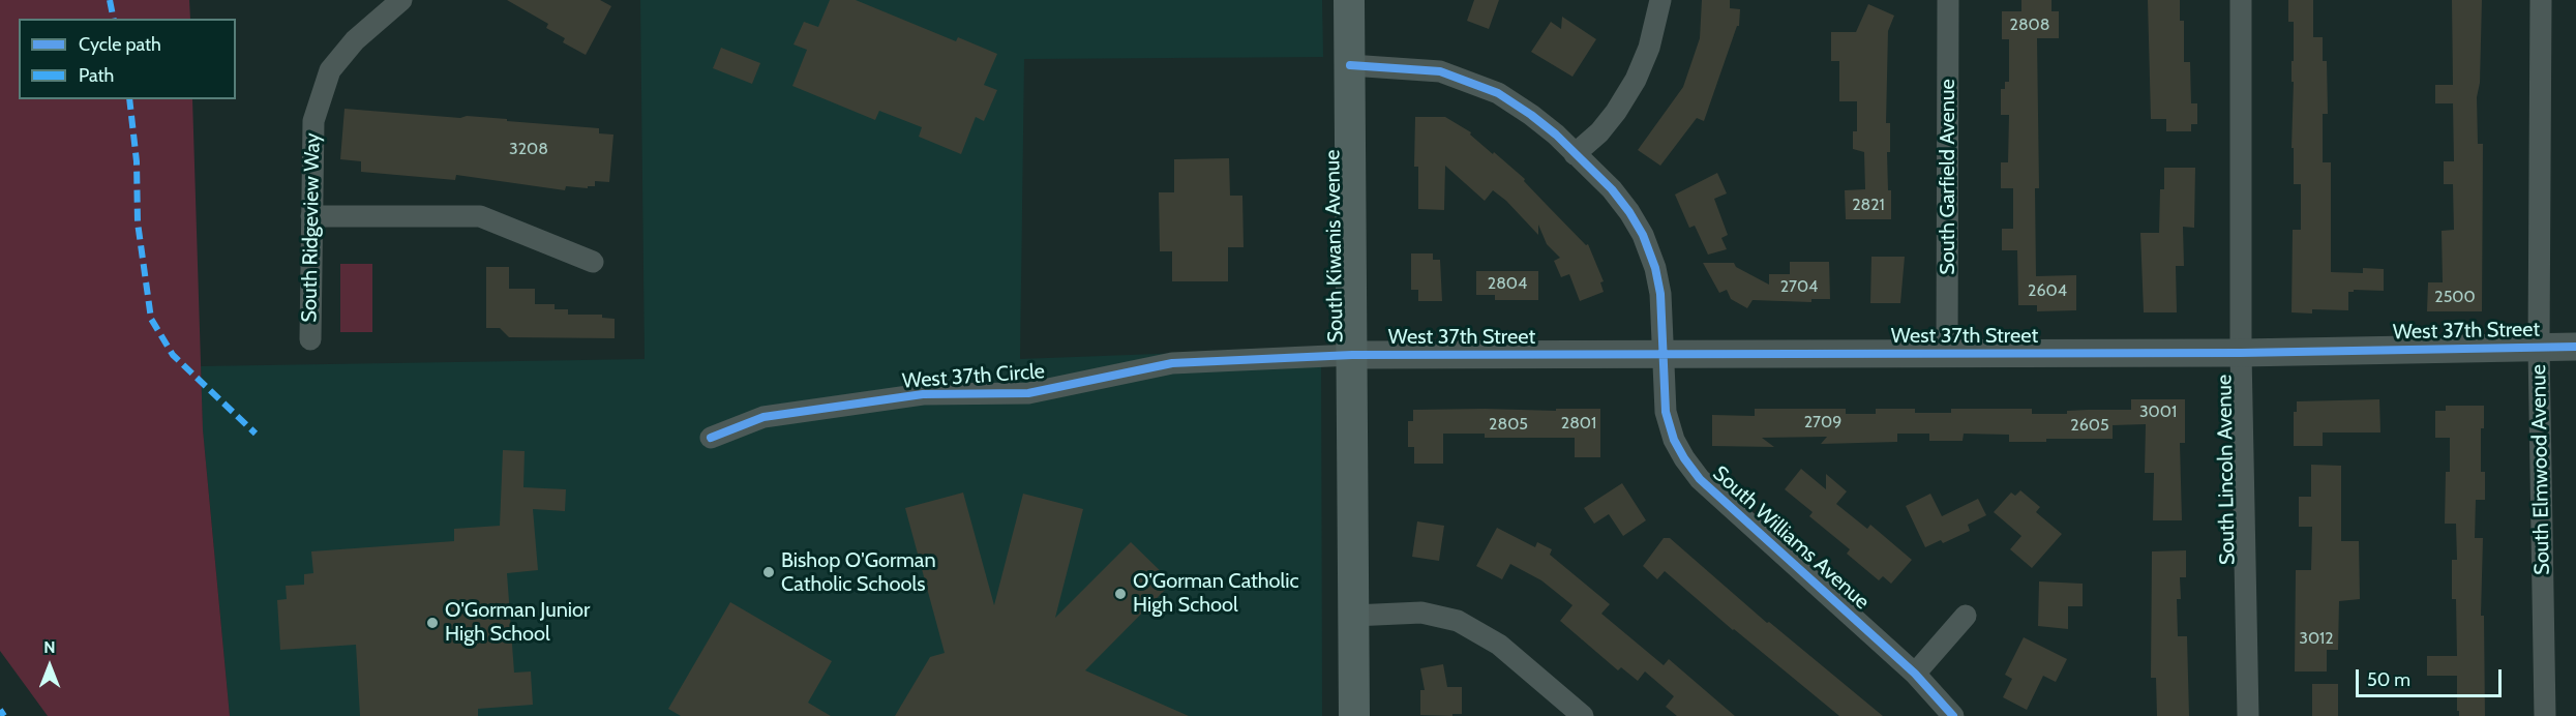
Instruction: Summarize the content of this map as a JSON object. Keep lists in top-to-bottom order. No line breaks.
{"streets":{"main road":["South Kiwanis Avenue"],"street":["South Garfield Avenue","South Ridgeview Way","West 37th Street","West 37th Circle","South Lincoln Avenue","South Elmwood Avenue","South Williams Avenue"]},"crossings":[["South Garfield Avenue","West 37th Street"],["South Kiwanis Avenue","West 37th Street"],["South Kiwanis Avenue","West 37th Circle"],["South Kiwanis Avenue","South Williams Avenue"],["West 37th Street","West 37th Circle"],["West 37th Street","South Lincoln Avenue"],["West 37th Street","South Elmwood Avenue"],["West 37th Street","South Williams Avenue"]],"places":["Bishop O'Gorman Catholic Schools","O'Gorman Catholic High School","O'Gorman Junior High School"],"house_numbers":["2808","3208","2821","2804","2704","2604","2500","3001","2709","2801","2805","2605","3012"],"legend":["Cycle path","Path"],"scale_bar":"50 m","north":"top"}
